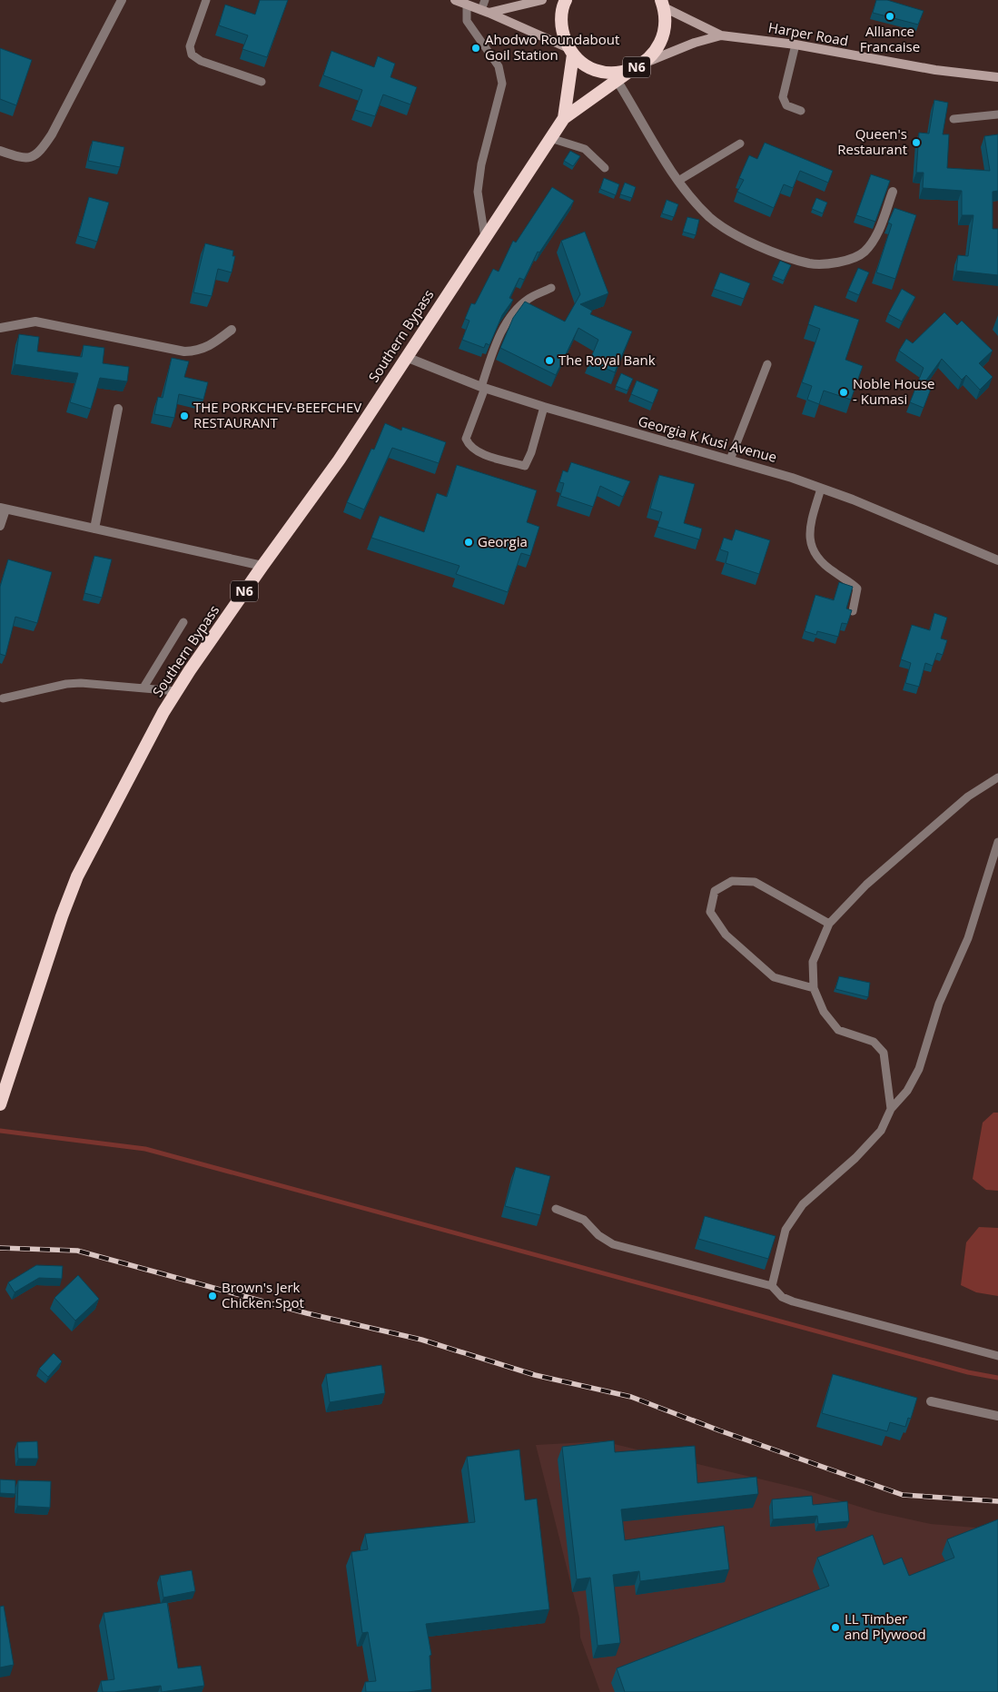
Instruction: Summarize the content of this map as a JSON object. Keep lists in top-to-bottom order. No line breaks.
{"streets":{"highway":["N6","Southern Bypass"],"main road":["Harper Road"],"street":["Georgia K Kusi Avenue"]},"crossings":[["Harper Road","N6"],["Harper Road","Southern Bypass"],["N6","Southern Bypass"],["Southern Bypass","Georgia K Kusi Avenue"]],"places":["Alliance Francaise","Ahodwo Roundabout Goil Station","Queen's Restaurant","The Royal Bank","Noble House - Kumasi","THE PORKCHEV-BEEFCHEV RESTAURANT","Georgia","Brown's Jerk Chicken Spot","LL Timber and Plywood"]}
